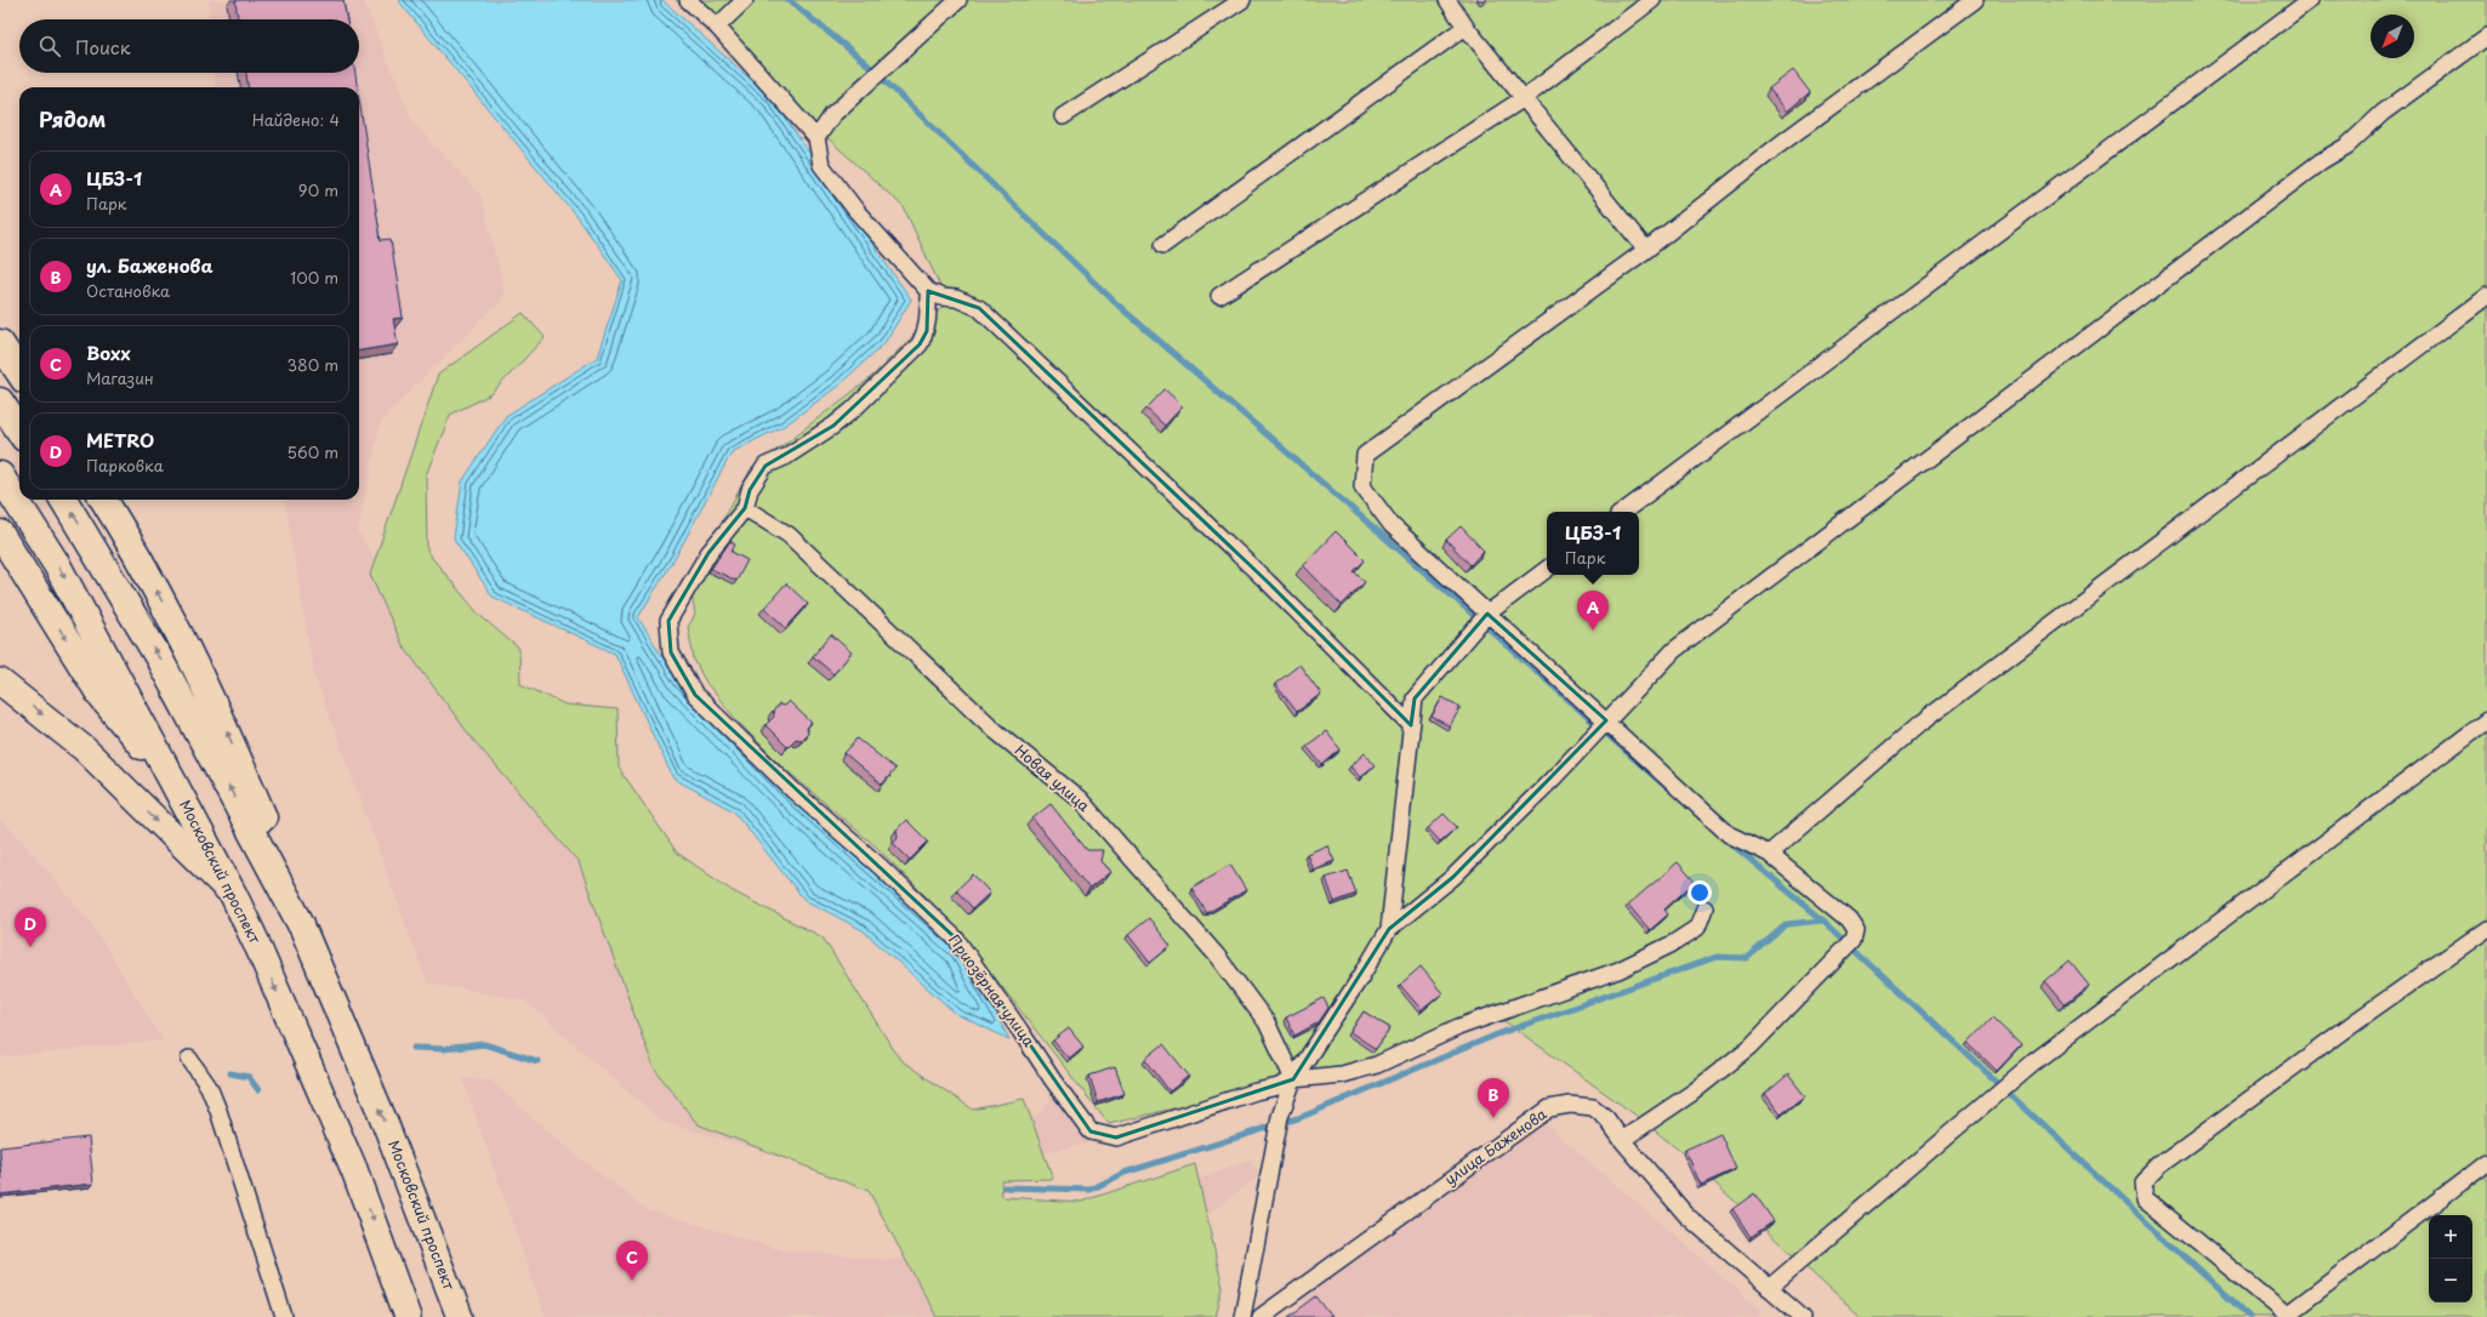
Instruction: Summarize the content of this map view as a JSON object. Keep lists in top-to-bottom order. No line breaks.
{"streets":{"highway":["Московский проспект"],"street":["Новая улица","Приозёрная улица","улица Баженова"]},"crossings":[["Новая улица","Приозёрная улица"]],"north":"bottom left","page":{"search":"Поиск","heading":["Рядом","Найдено: 4"],"list":[{"mark":"A","name":"ЦБЗ-1","note":"Парк","value":"90 m"},{"mark":"B","name":"ул. Баженова","note":"Остановка","value":"100 m"},{"mark":"C","name":"Boxx","note":"Магазин","value":"380 m"},{"mark":"D","name":"METRO","note":"Парковка","value":"560 m"}],"popup":["ЦБЗ-1","Парк"],"pins":["A","D","B","C"],"map_buttons":["+","−"]}}
